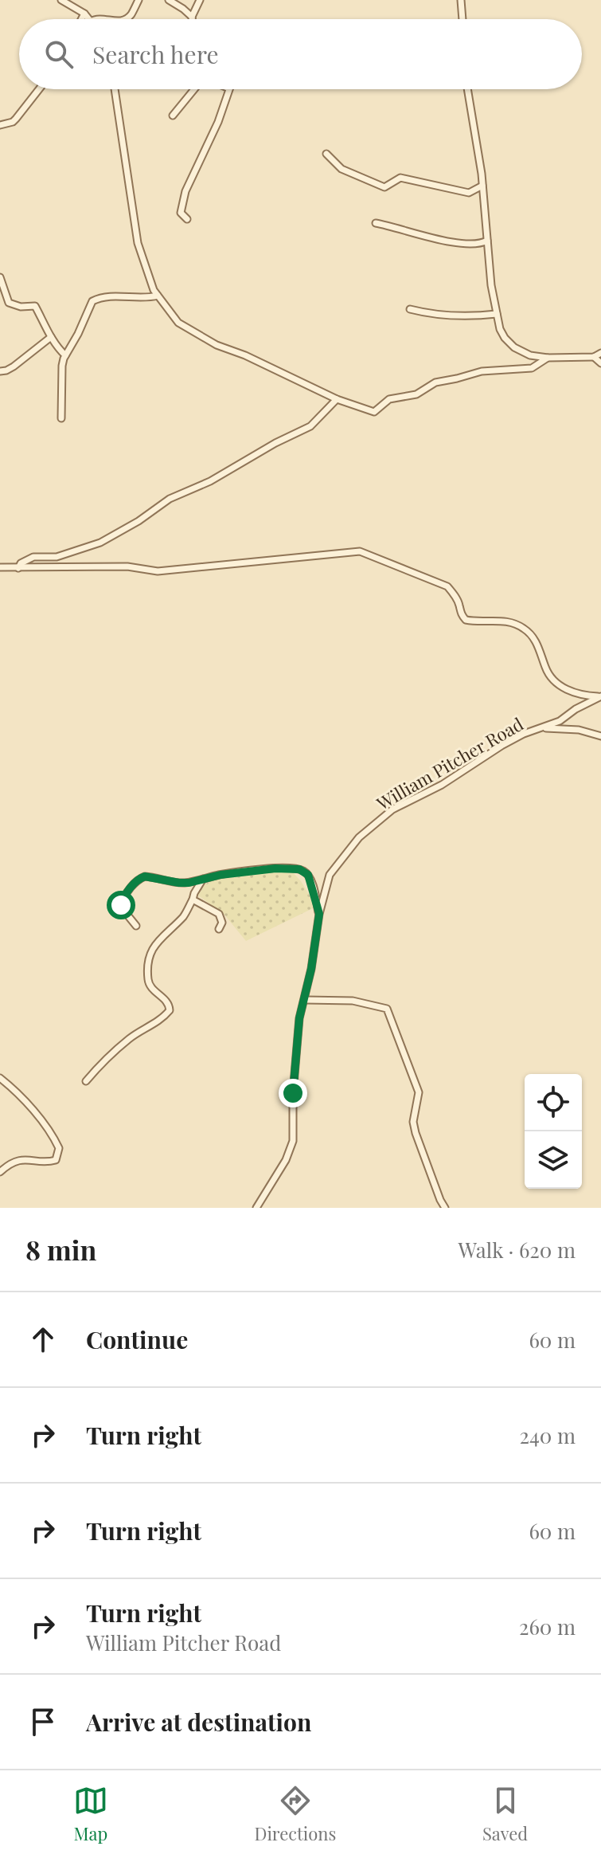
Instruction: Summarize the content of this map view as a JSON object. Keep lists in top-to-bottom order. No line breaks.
{"streets":{"street":["William Pitcher Road"]},"page":{"search":"Search here","heading":["8 min","Walk · 620 m"],"list":[["Continue","60 m"],["Turn right","240 m"],["Turn right","60 m"],["Turn right","William Pitcher Road","260 m"],"Arrive at destination"],"nav":["Map","Directions","Saved"]}}
